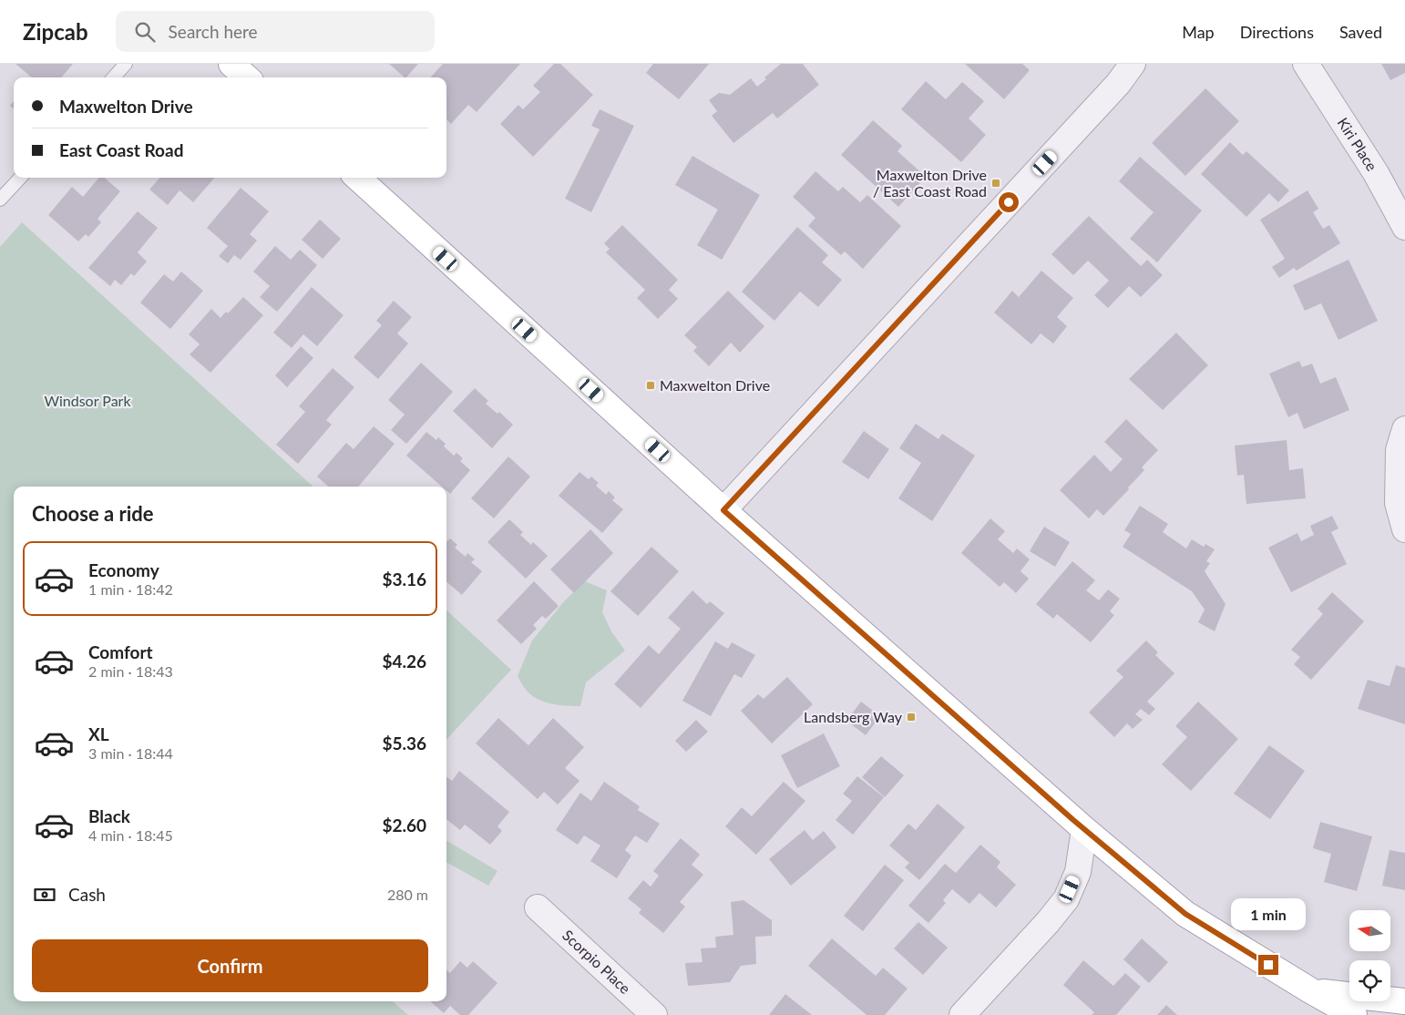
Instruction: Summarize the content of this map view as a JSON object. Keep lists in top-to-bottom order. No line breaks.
{"streets":{"street":["Kiri Place","Scorpio Place"]},"parks":["Windsor Park"],"places":{"transit":["Maxwelton Drive / East Coast Road","Maxwelton Drive","Landsberg Way"]},"north":"left","page":{"header":"Zipcab","search":"Search here","nav":["Map","Directions","Saved"],"banner":["Maxwelton Drive","East Coast Road"],"heading":"Choose a ride","list":[{"name":"Economy","note":"1 min · 18:42","value":"$3.16"},{"name":"Comfort","note":"2 min · 18:43","value":"$4.26"},{"name":"XL","note":"3 min · 18:44","value":"$5.36"},{"name":"Black","note":"4 min · 18:45","value":"$2.60"}],"pay":["Cash","280 m"],"bubble":"1 min","buttons":"Confirm"}}
